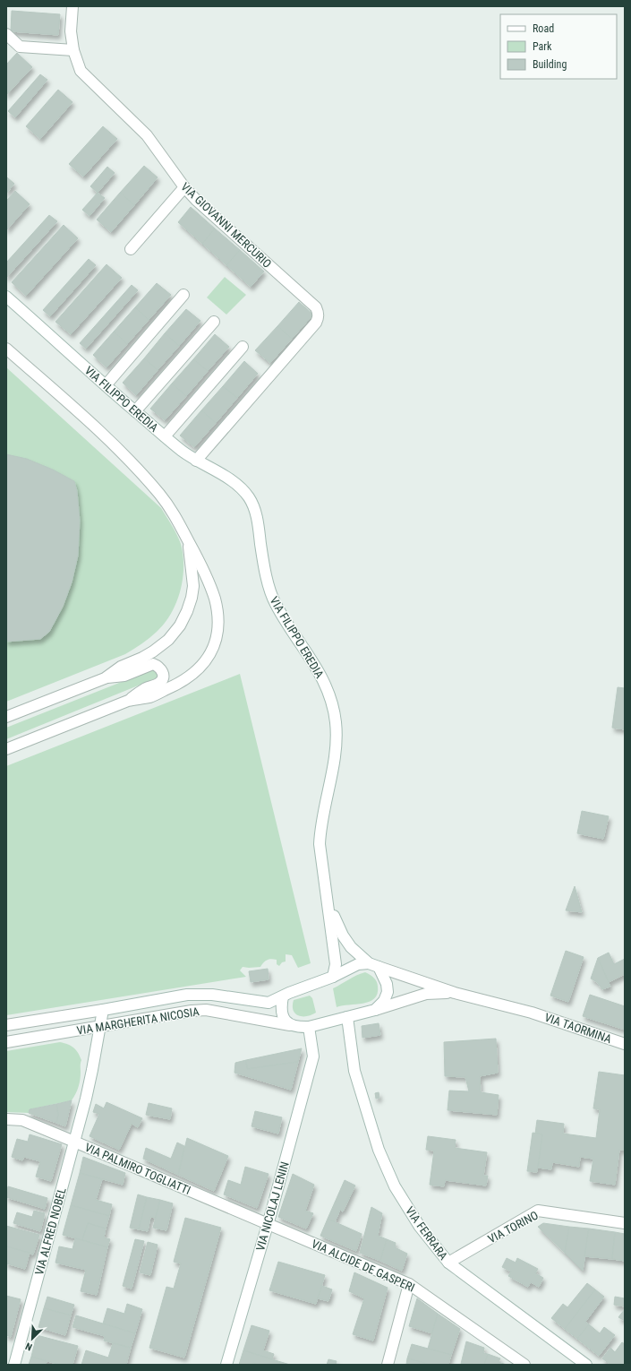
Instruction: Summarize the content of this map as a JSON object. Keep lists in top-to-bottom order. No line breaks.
{"streets":{"street":["VIA GIOVANNI MERCURIO","VIA FILIPPO EREDIA","VIA MARGHERITA NICOSIA","VIA TAORMINA","VIA PALMIRO TOGLIATTI","VIA NICOLAJ LENIN","VIA TORINO","VIA ALFRED NOBEL","VIA FERRARA","VIA ALCIDE DE GASPERI"]},"crossings":[["VIA GIOVANNI MERCURIO","VIA FILIPPO EREDIA"],["VIA MARGHERITA NICOSIA","VIA TAORMINA"],["VIA MARGHERITA NICOSIA","VIA NICOLAJ LENIN"],["VIA MARGHERITA NICOSIA","VIA ALFRED NOBEL"],["VIA MARGHERITA NICOSIA","VIA FERRARA"],["VIA PALMIRO TOGLIATTI","VIA NICOLAJ LENIN"],["VIA PALMIRO TOGLIATTI","VIA ALFRED NOBEL"],["VIA PALMIRO TOGLIATTI","VIA ALCIDE DE GASPERI"],["VIA NICOLAJ LENIN","VIA ALCIDE DE GASPERI"],["VIA TORINO","VIA FERRARA"]],"legend":["Road","Park","Building"],"north":"bottom left"}
